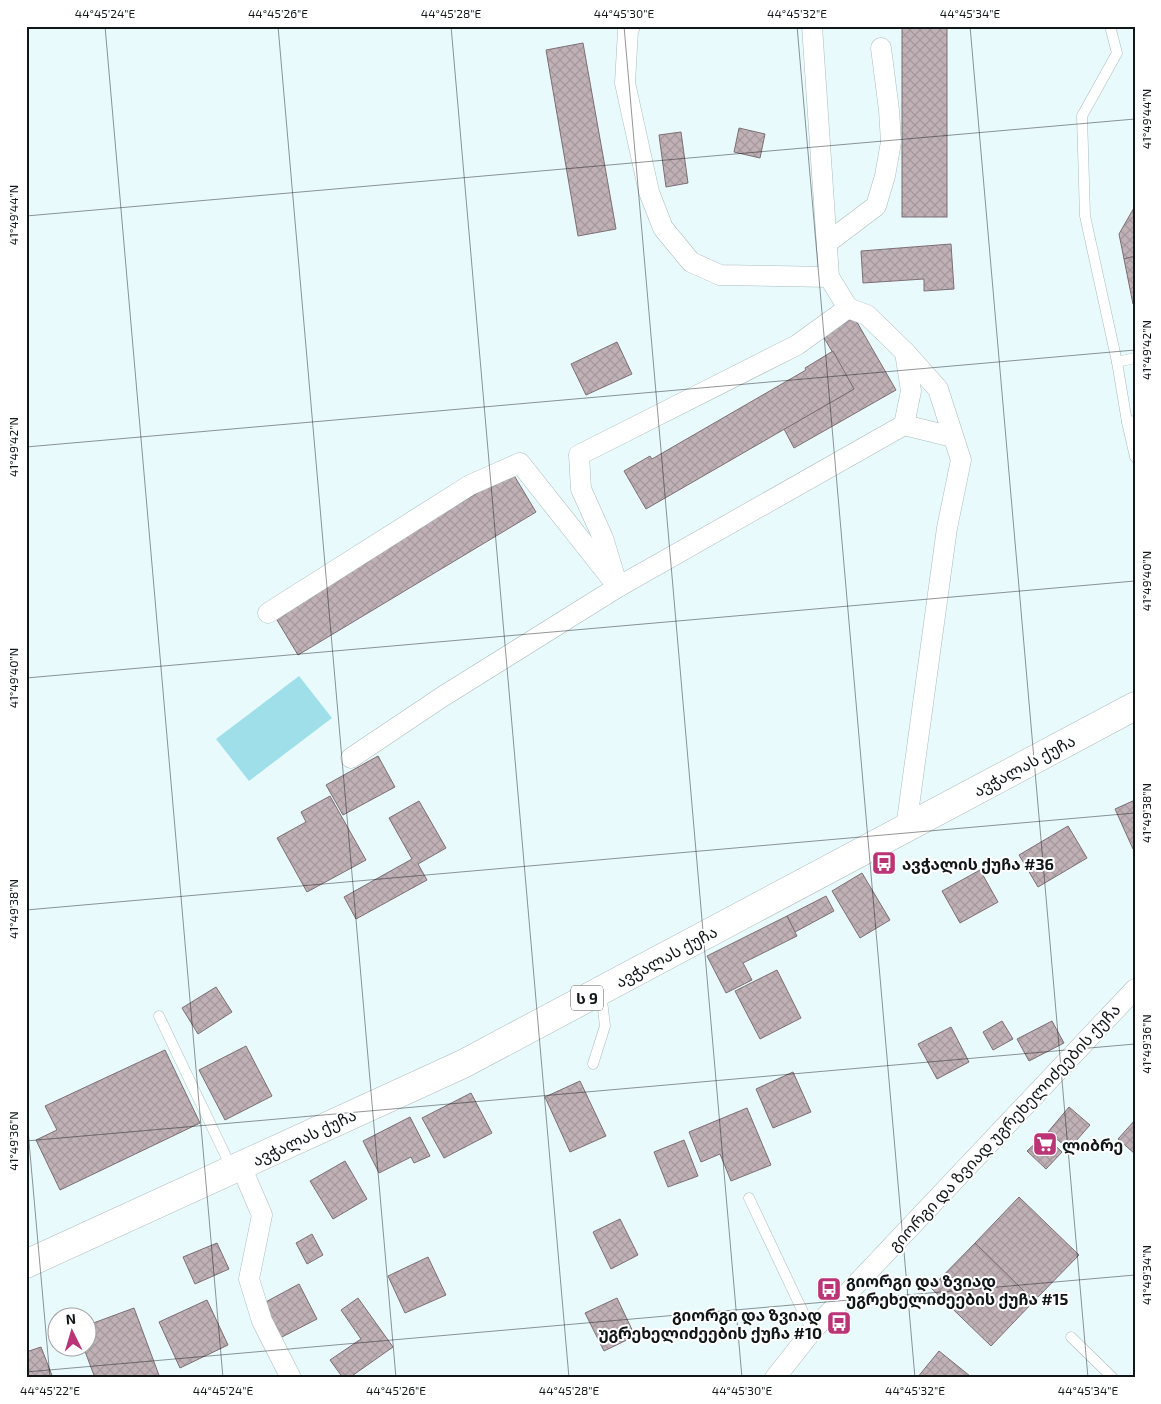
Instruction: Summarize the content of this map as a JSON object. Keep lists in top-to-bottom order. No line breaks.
{"streets":{"highway":["ავჭალას ქუჩა","ს 9"],"street":["გიორგი და ზვიად უგრეხელიძეების ქუჩა"]},"places":{"bus stop":["ავჭალის ქუჩა #36","გიორგი და ზვიად უგრეხელიძეების ქუჩა #15","გიორგი და ზვიად უგრეხელიძეების ქუჩა #10"],"supermarket":["ლიბრე"]},"north":"top","coordinates":["44°45'24\"E","44°45'26\"E","44°45'28\"E","44°45'30\"E","44°45'32\"E","44°45'34\"E","41°49'44\"N","41°49'42\"N","41°49'40\"N","41°49'38\"N","41°49'36\"N","41°49'34\"N","44°45'22\"E"]}
